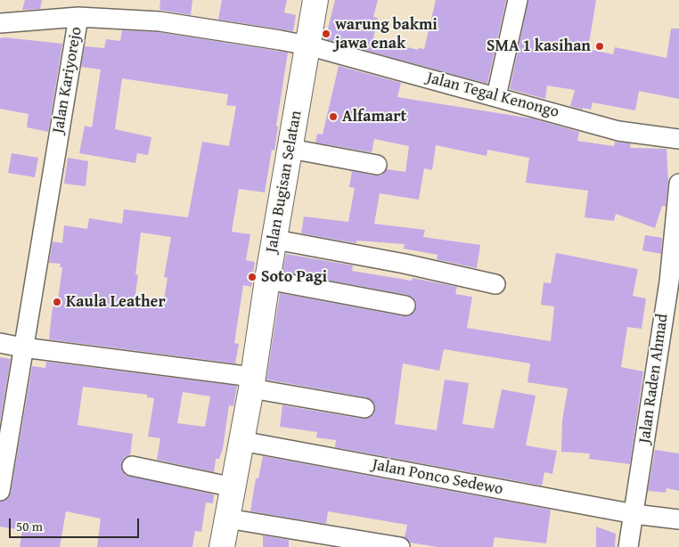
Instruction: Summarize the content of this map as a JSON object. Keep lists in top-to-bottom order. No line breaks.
{"streets":{"street":["Jalan Kariyorejo","Jalan Tegal Kenongo","Jalan Bugisan Selatan","Jalan Raden Ahmad","Jalan Ponco Sedewo"]},"crossings":[["Jalan Kariyorejo","Jalan Tegal Kenongo"],["Jalan Kariyorejo","Jalan Bugisan Selatan"],["Jalan Tegal Kenongo","Jalan Bugisan Selatan"],["Jalan Bugisan Selatan","Jalan Ponco Sedewo"],["Jalan Raden Ahmad","Jalan Ponco Sedewo"]],"places":["warung bakmi jawa enak","SMA 1 kasihan","Alfamart","Soto Pagi","Kaula Leather"],"scale_bar":"50 m"}
